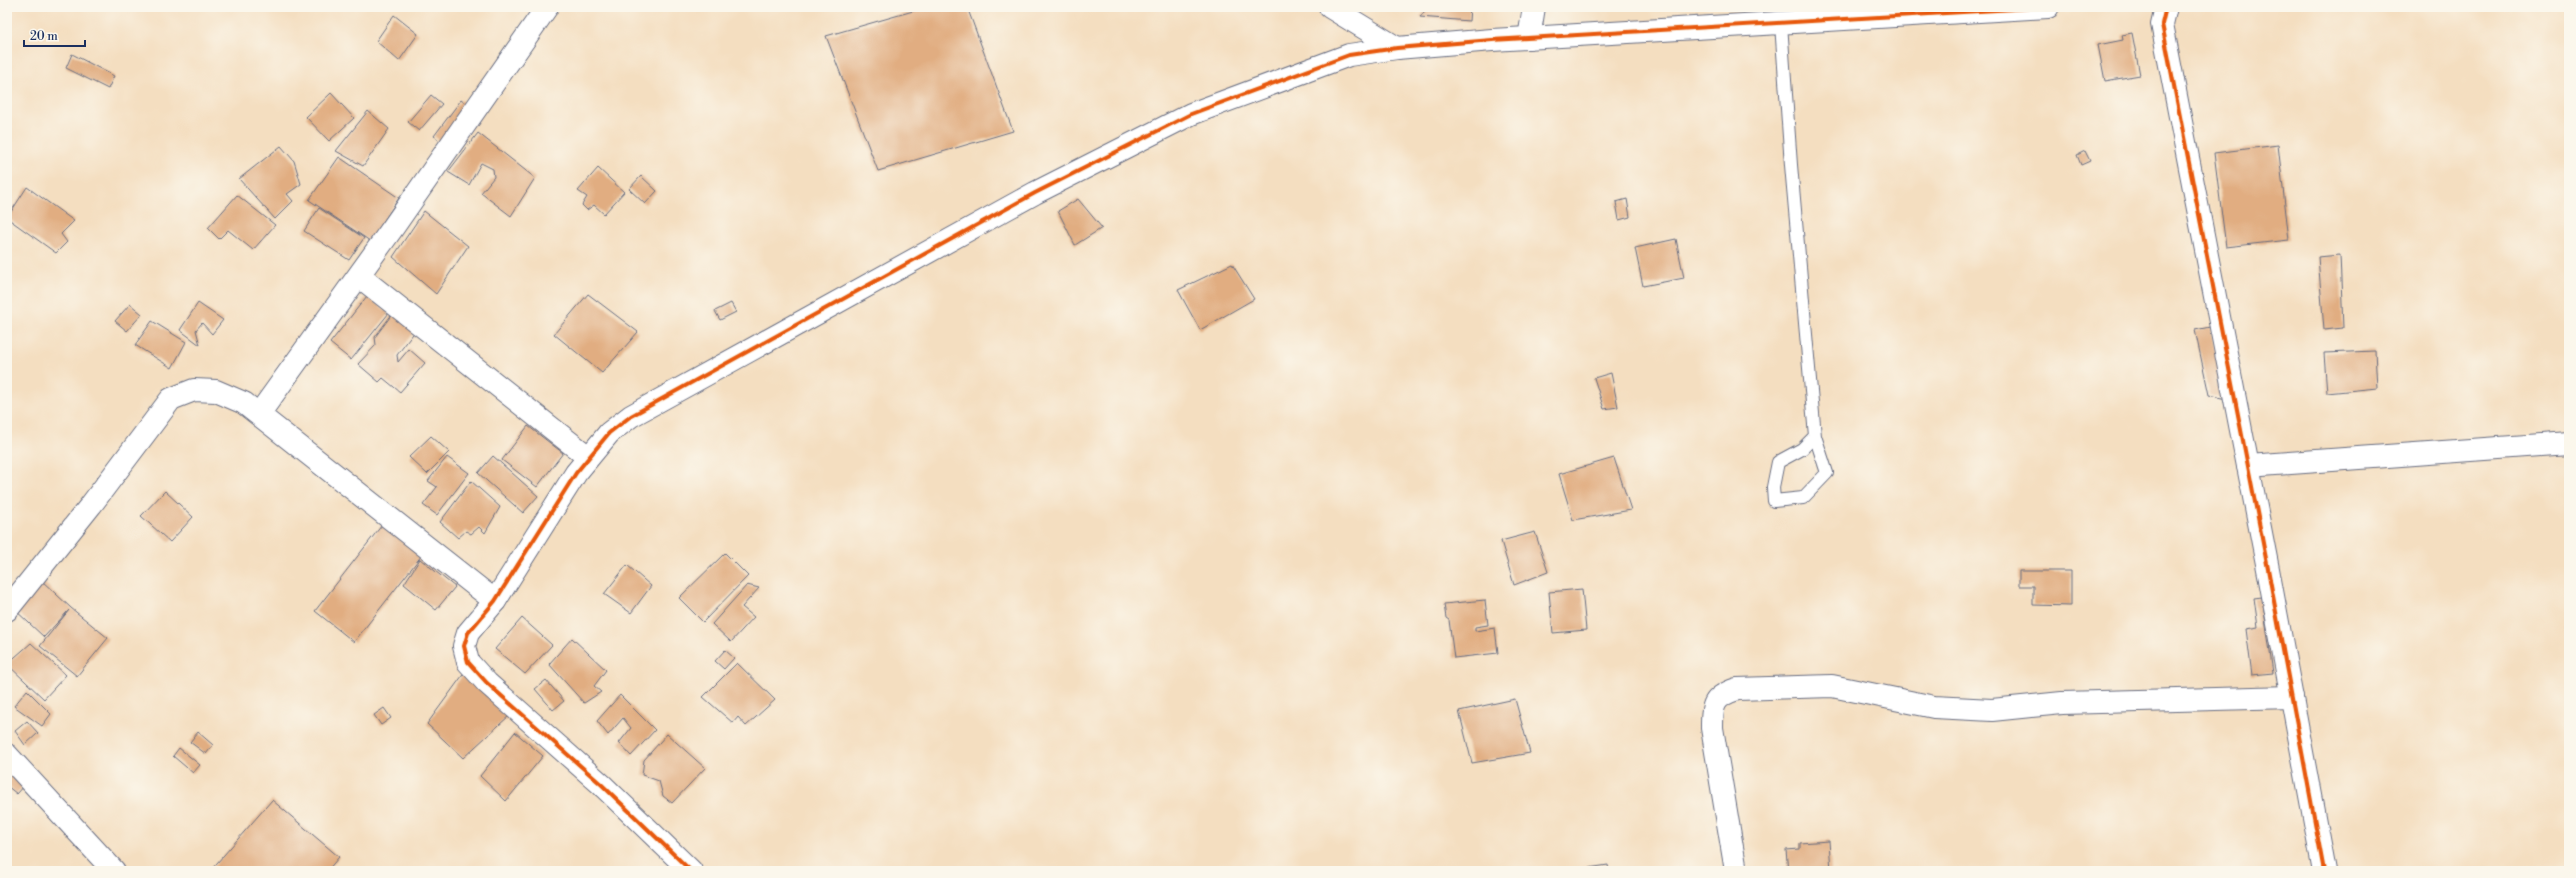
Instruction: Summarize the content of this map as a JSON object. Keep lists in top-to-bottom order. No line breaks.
{"scale_bar":"20 m"}
